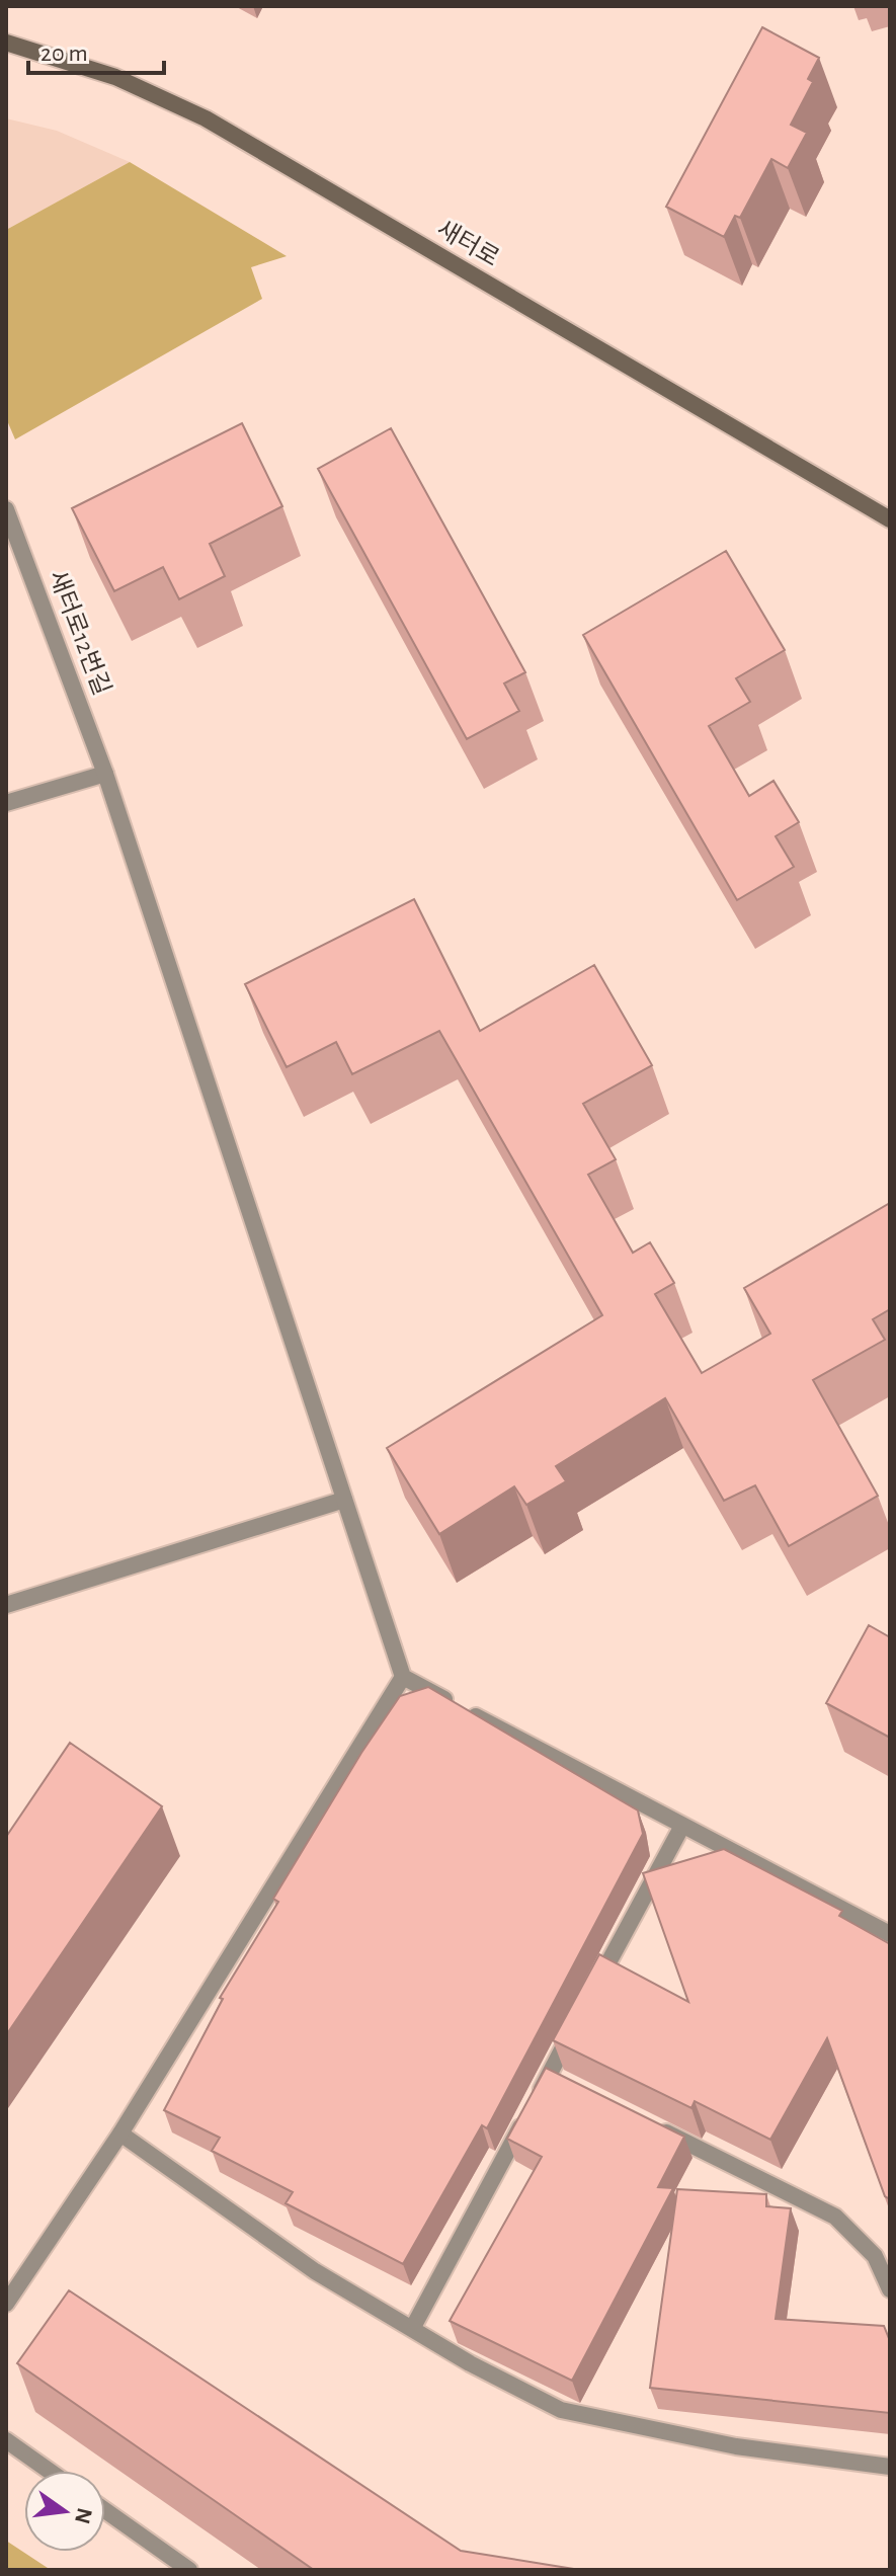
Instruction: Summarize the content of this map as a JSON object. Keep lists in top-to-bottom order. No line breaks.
{"streets":{"street":["새터로","새터로12번길"]},"scale_bar":"20 m","north":"right"}
